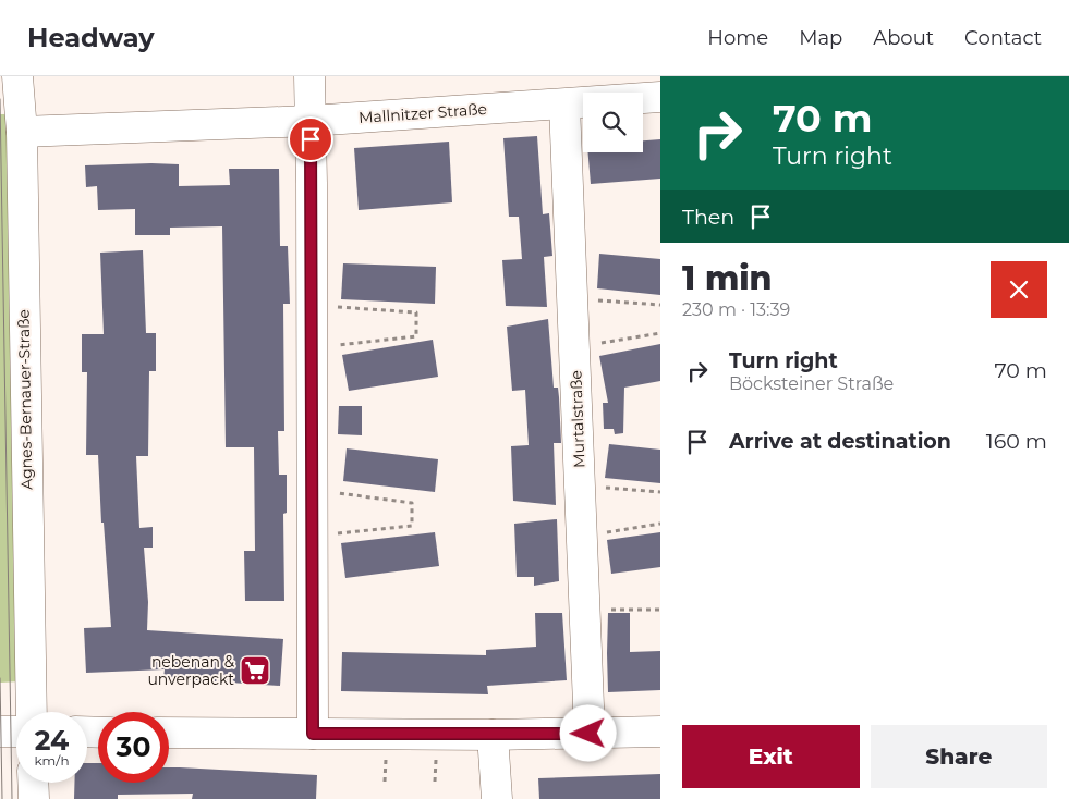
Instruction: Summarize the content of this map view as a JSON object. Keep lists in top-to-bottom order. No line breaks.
{"streets":{"street":["Mallnitzer Straße","Agnes-Bernauer-Straße","Murtalstraße"]},"crossings":[["Mallnitzer Straße","Agnes-Bernauer-Straße"],["Mallnitzer Straße","Murtalstraße"]],"places":{"supermarket":["nebenan & unverpackt"]},"page":{"header":"Headway","nav":["Home","Map","About","Contact"],"turn":["70 m","Turn right"],"then":"Then","heading":["1 min","230 m · 13:39"],"list":[{"name":"Turn right","note":"Böcksteiner Straße","value":"70 m"},{"name":"Arrive at destination","value":"160 m"}],"speed":"24 km/h","limit":"30","buttons":["Exit","Share"]}}
